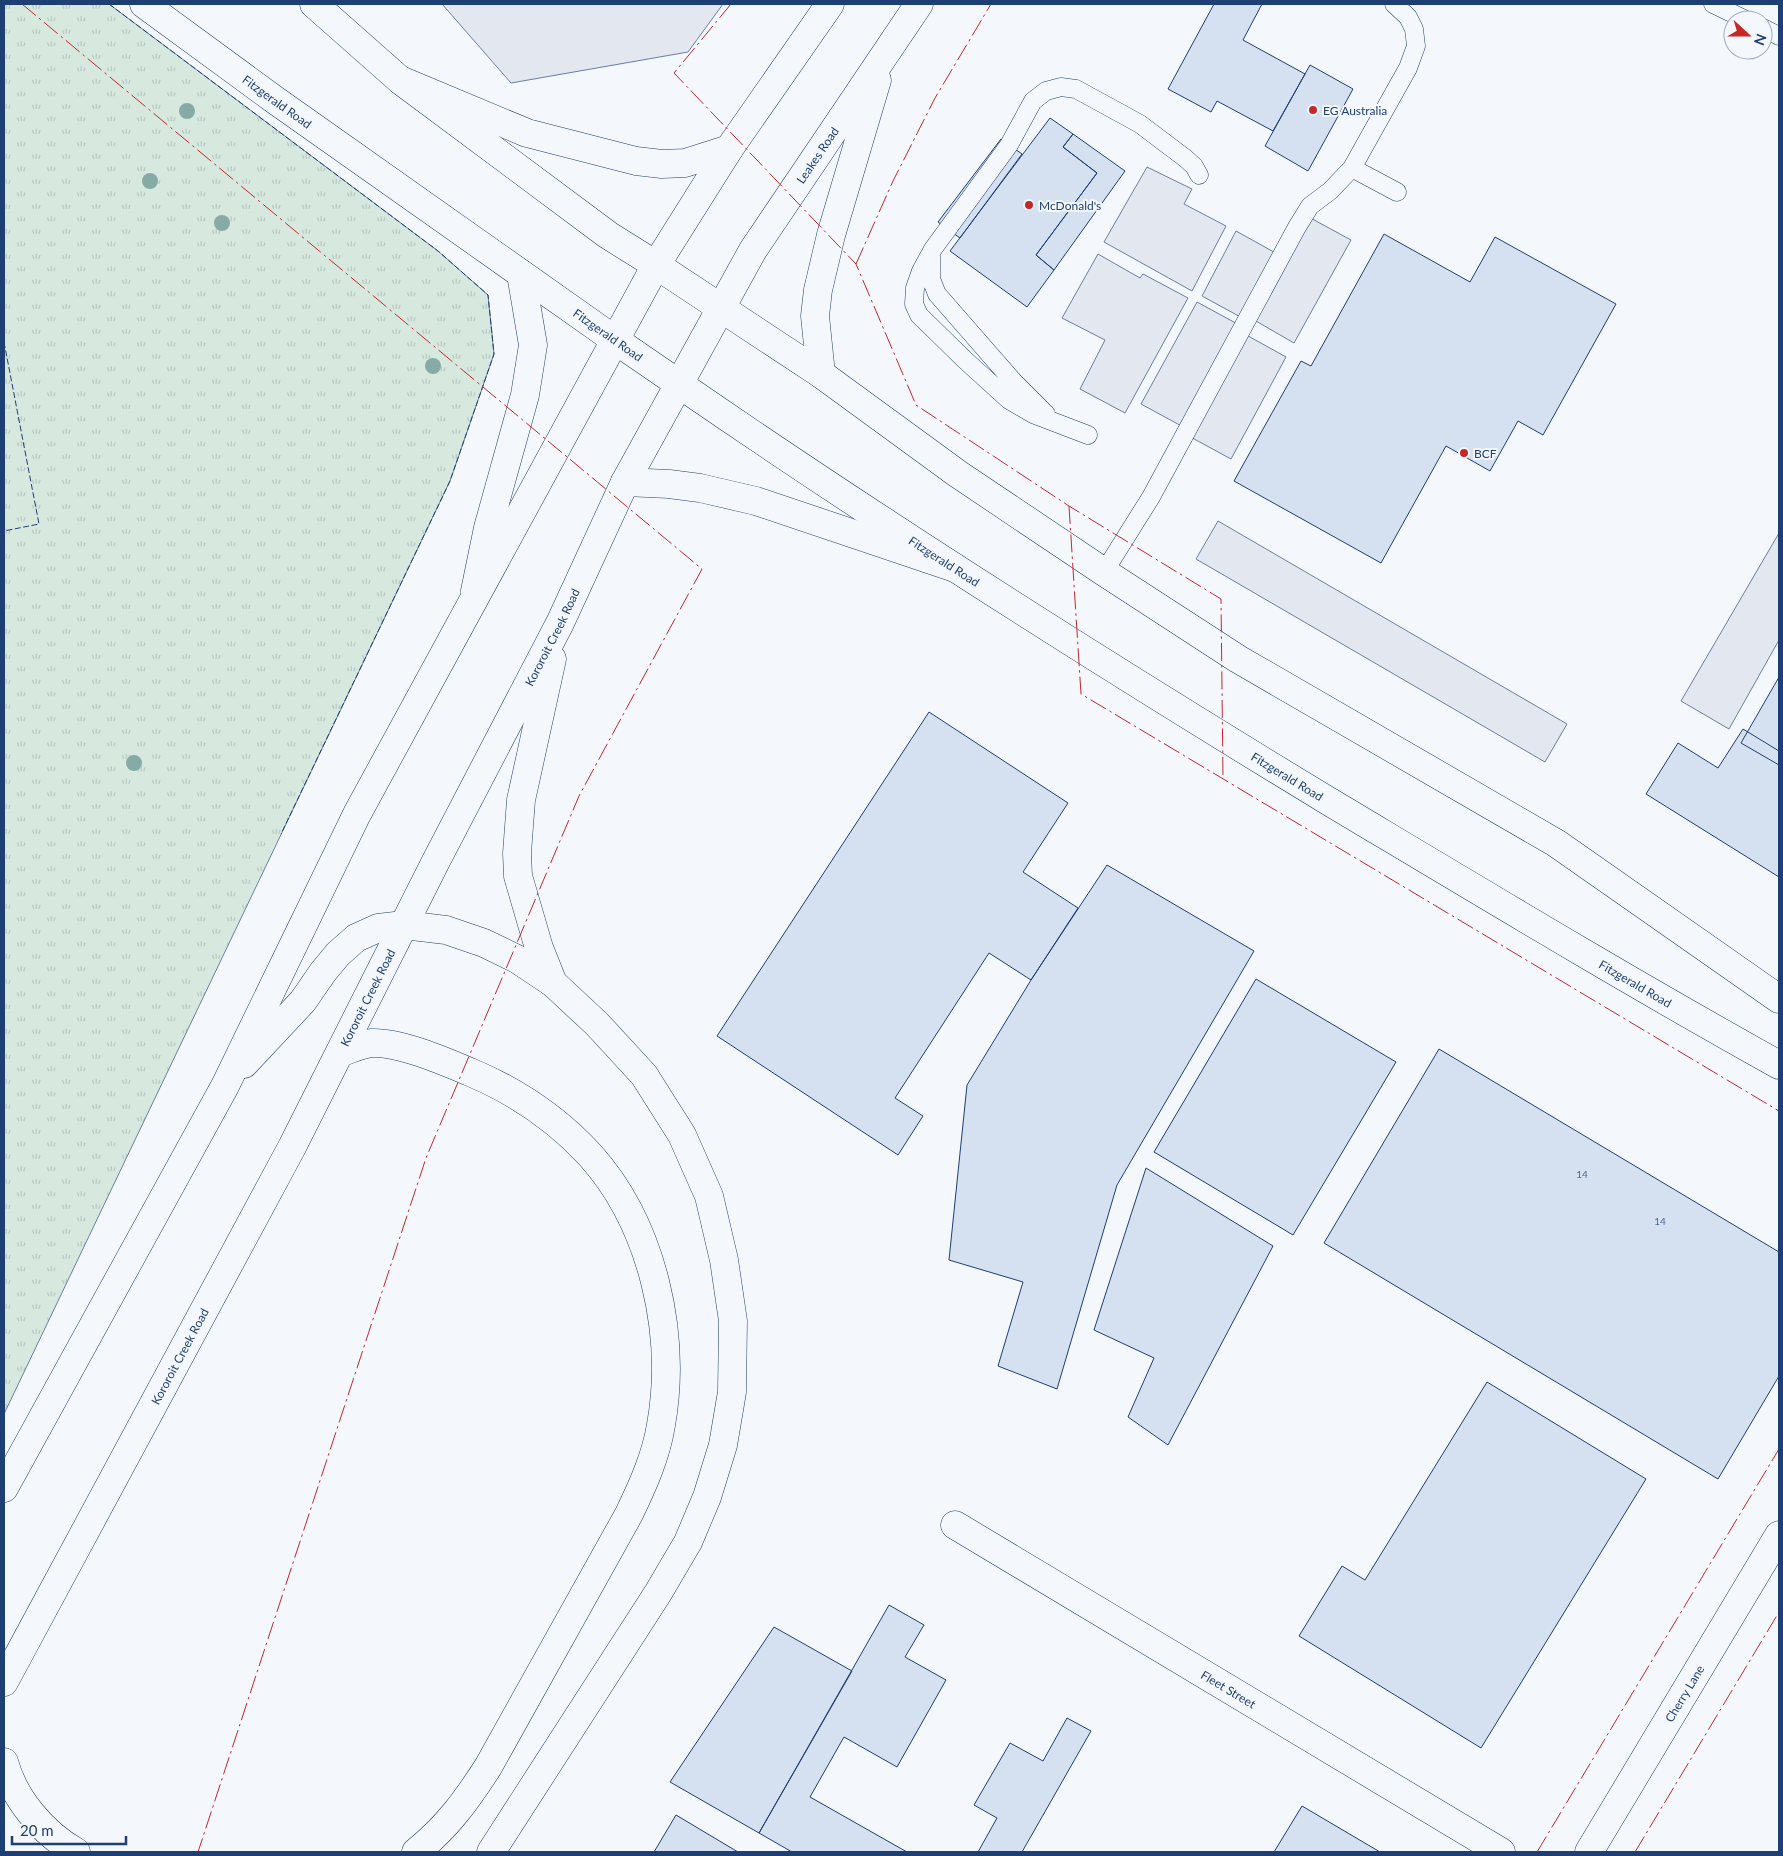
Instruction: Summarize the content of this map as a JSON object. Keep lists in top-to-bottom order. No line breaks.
{"streets":{"main road":["Fitzgerald Road","Leakes Road","Kororoit Creek Road","Fleet Street","Cherry Lane"]},"crossings":[["Fitzgerald Road","Kororoit Creek Road"],["Leakes Road","Kororoit Creek Road"]],"places":["EG Australia","McDonald's","BCF"],"house_numbers":["14","14"],"scale_bar":"20 m","north":"right"}
